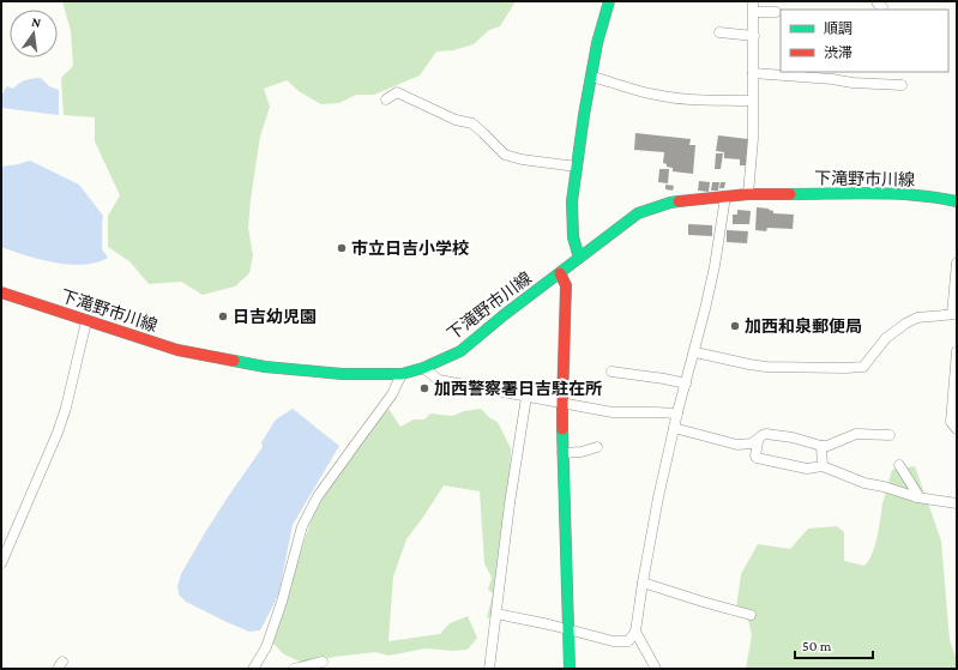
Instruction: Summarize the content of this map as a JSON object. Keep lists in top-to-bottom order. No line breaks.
{"streets":{"main road":["下滝野市川線"]},"places":["市立日吉小学校","日吉幼児園","加西和泉郵便局","加西警察署日吉駐在所"],"legend":["順調","渋滞"],"scale_bar":"50 m","north":"top"}
